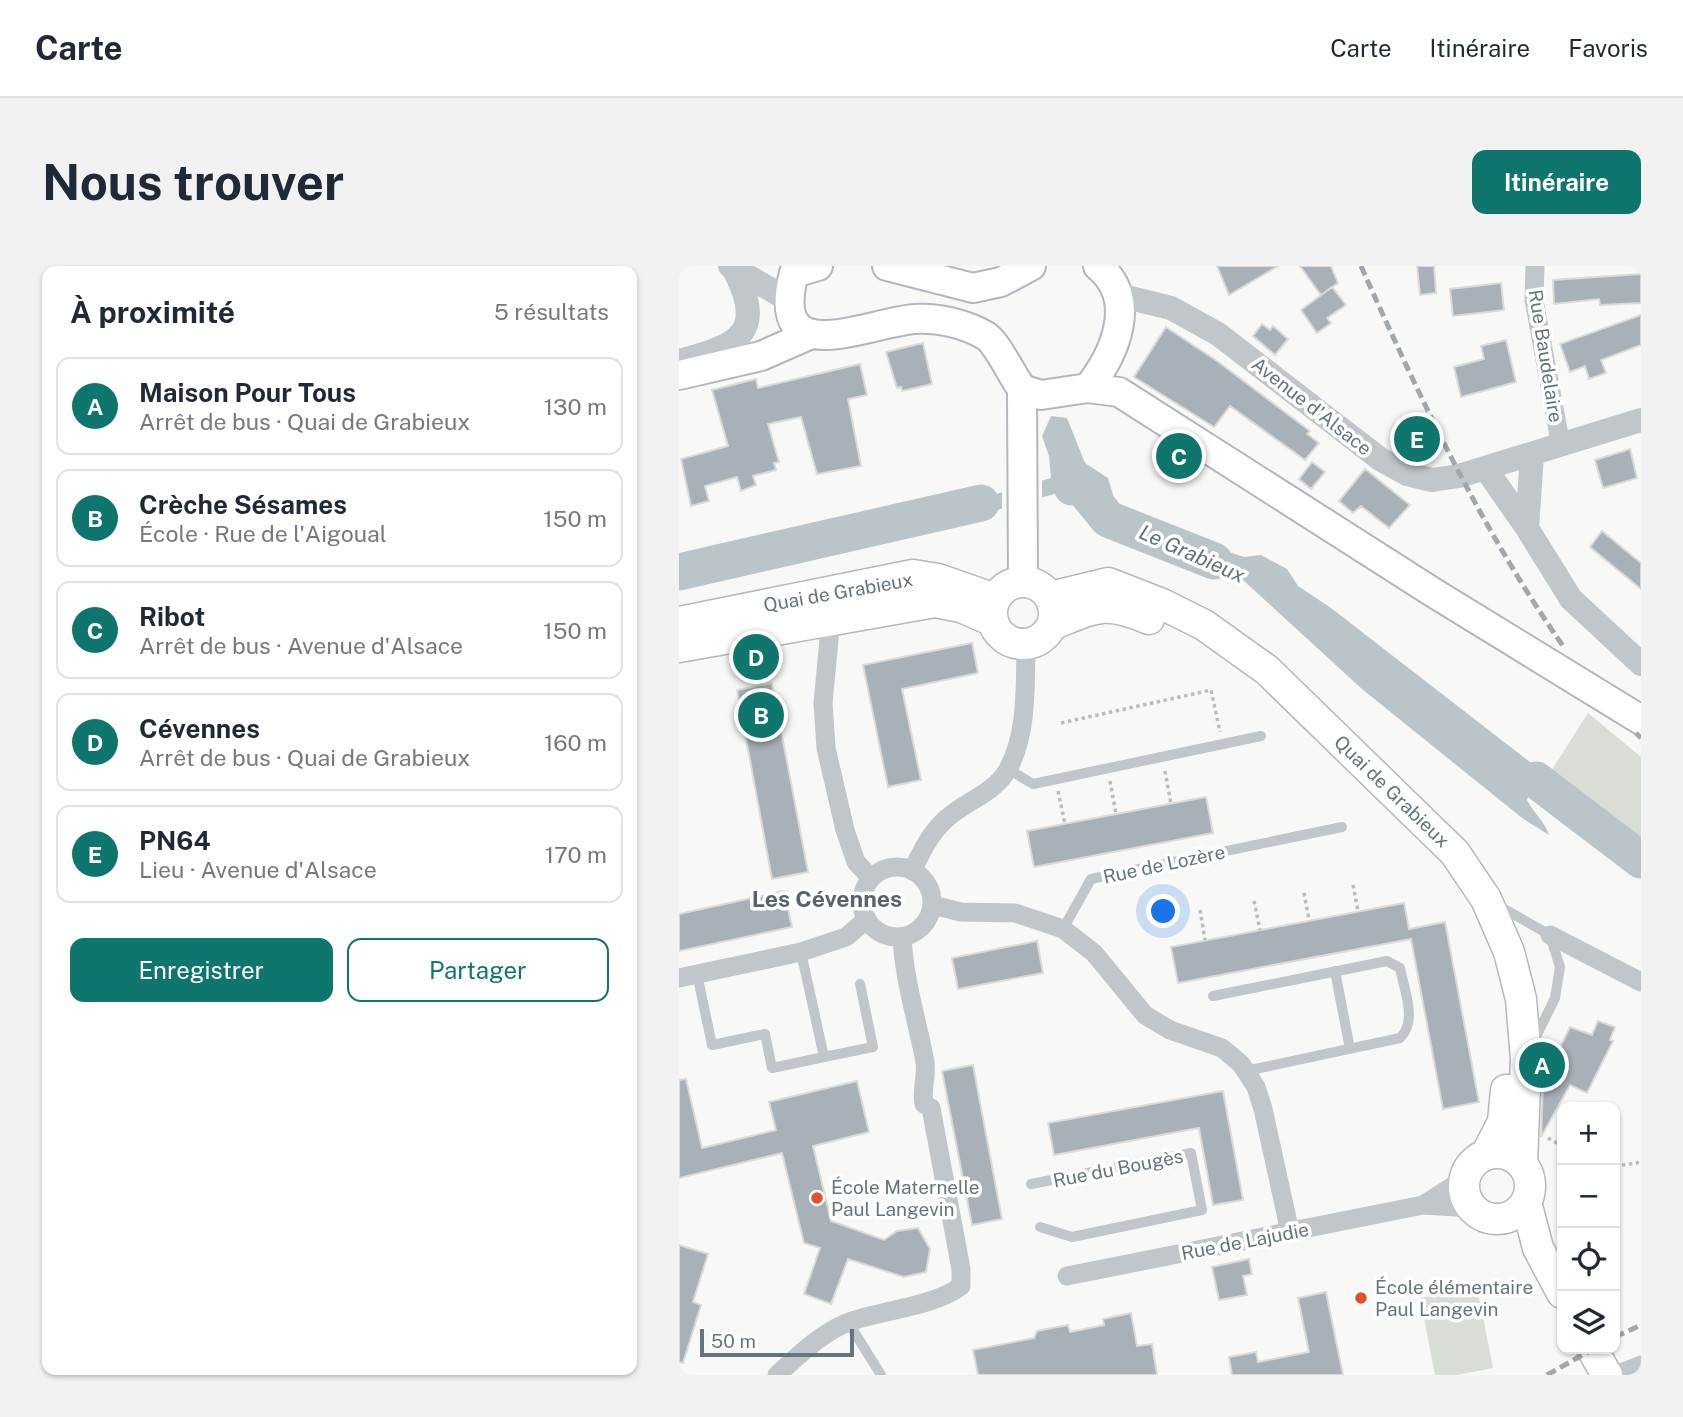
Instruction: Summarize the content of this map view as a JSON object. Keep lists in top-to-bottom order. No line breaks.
{"streets":{"main road":["Quai de Grabieux"],"street":["Rue Baudelaire","Avenue d'Alsace","Rue de Lajudie"],"lane":["Rue de Lozère","Rue du Bougès"]},"crossings":[["Rue Baudelaire","Avenue d'Alsace"],["Quai de Grabieux","Rue de Lajudie"]],"districts":["Les Cévennes"],"water":["Le Grabieux"],"places":["École Maternelle Paul Langevin","École élémentaire Paul Langevin"],"scale_bar":"50 m","page":{"header":"Carte","nav":["Carte","Itinéraire","Favoris"],"buttons":["Itinéraire",["Enregistrer","Partager"]],"title":"Nous trouver","heading":["À proximité","5 résultats"],"list":[{"mark":"A","name":"Maison Pour Tous","note":"Arrêt de bus · Quai de Grabieux","value":"130 m"},{"mark":"B","name":"Crèche Sésames","note":"École · Rue de l'Aigoual","value":"150 m"},{"mark":"C","name":"Ribot","note":"Arrêt de bus · Avenue d'Alsace","value":"150 m"},{"mark":"D","name":"Cévennes","note":"Arrêt de bus · Quai de Grabieux","value":"160 m"},{"mark":"E","name":"PN64","note":"Lieu · Avenue d'Alsace","value":"170 m"}],"pins":["E","C","D","B","A"],"map_buttons":["+","−"],"scale":"50 m"}}
